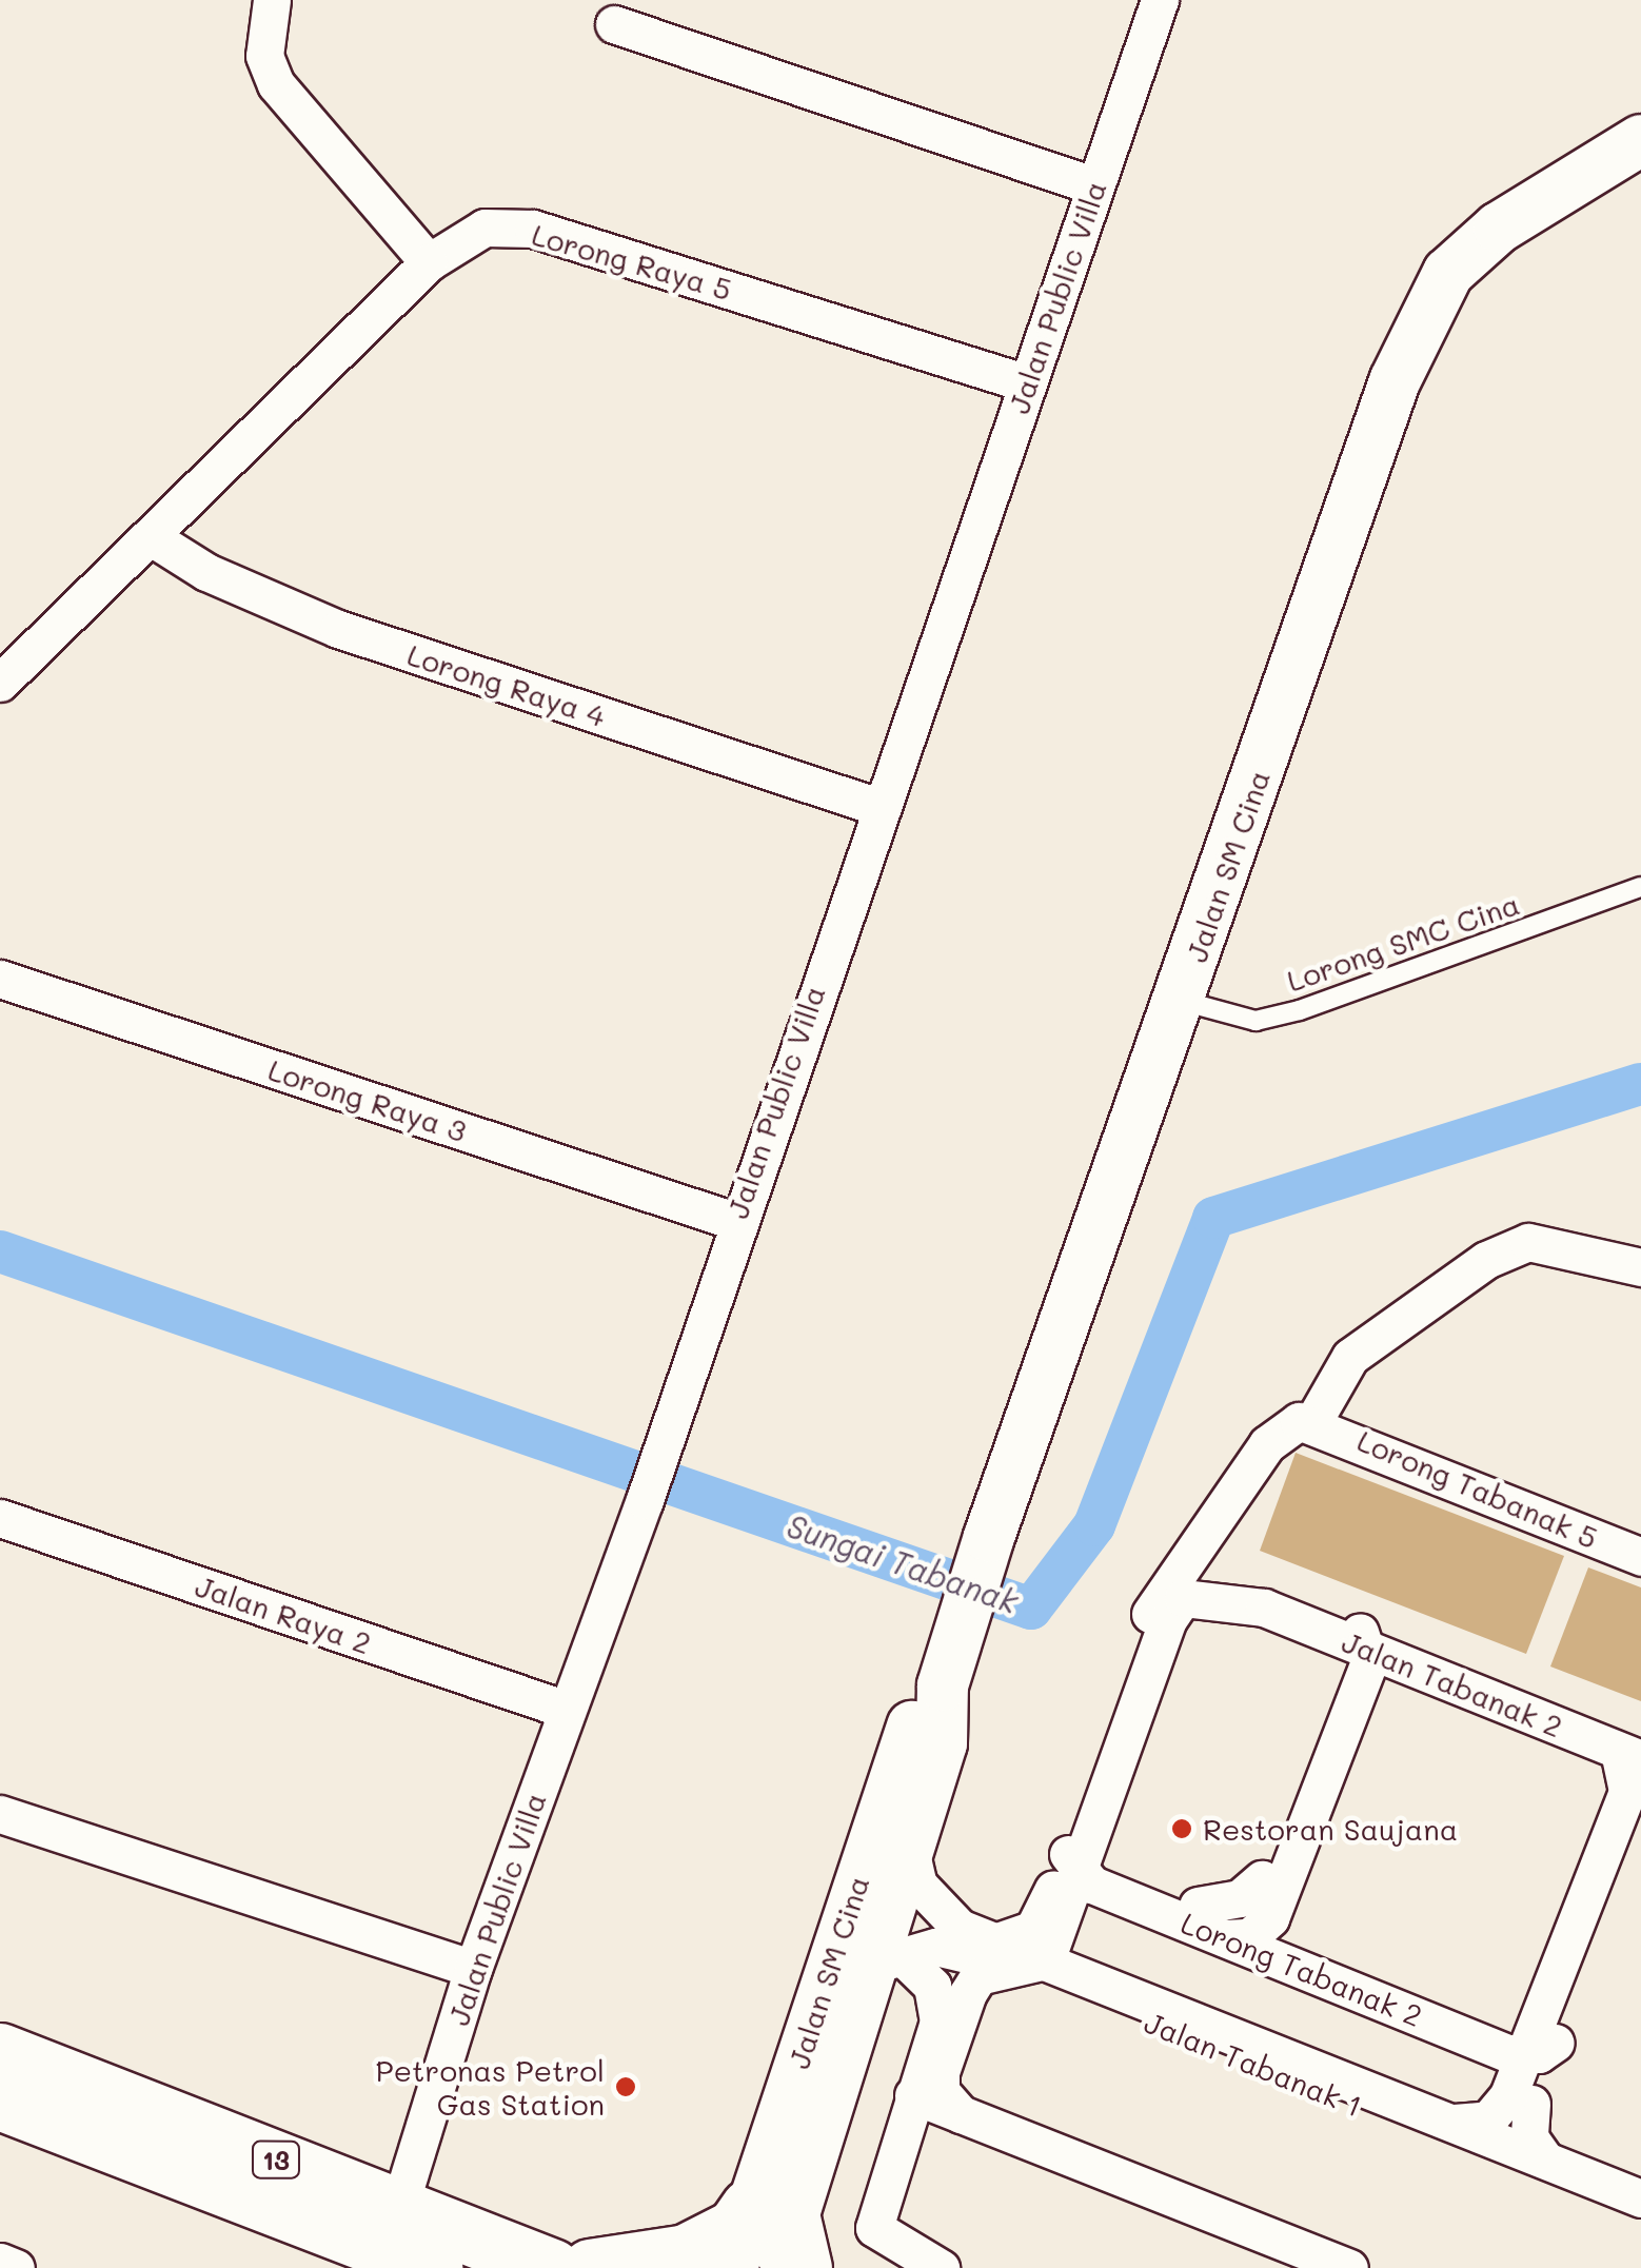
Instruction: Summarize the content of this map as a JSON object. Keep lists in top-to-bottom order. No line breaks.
{"streets":{"highway":["13"],"street":["Lorong Raya 5","Jalan Public Villa","Lorong Raya 4","Jalan SM Cina","Lorong Raya 3","Lorong Tabanak 5","Jalan Raya 2","Jalan Tabanak 2","Lorong Tabanak 2","Jalan Tabanak 1"],"lane":["Lorong SMC Cina"]},"crossings":[["Lorong Raya 5","Jalan Public Villa"],["Jalan Public Villa","Lorong Raya 4"],["Jalan Public Villa","Lorong Raya 3"],["Jalan Public Villa","Jalan Raya 2"],["Jalan Public Villa","13"],["Jalan SM Cina","Lorong SMC Cina"],["Jalan SM Cina","Jalan Tabanak 1"]],"water":["Sungai Tabanak"],"places":["Restoran Saujana","Petronas Petrol Gas Station"]}
